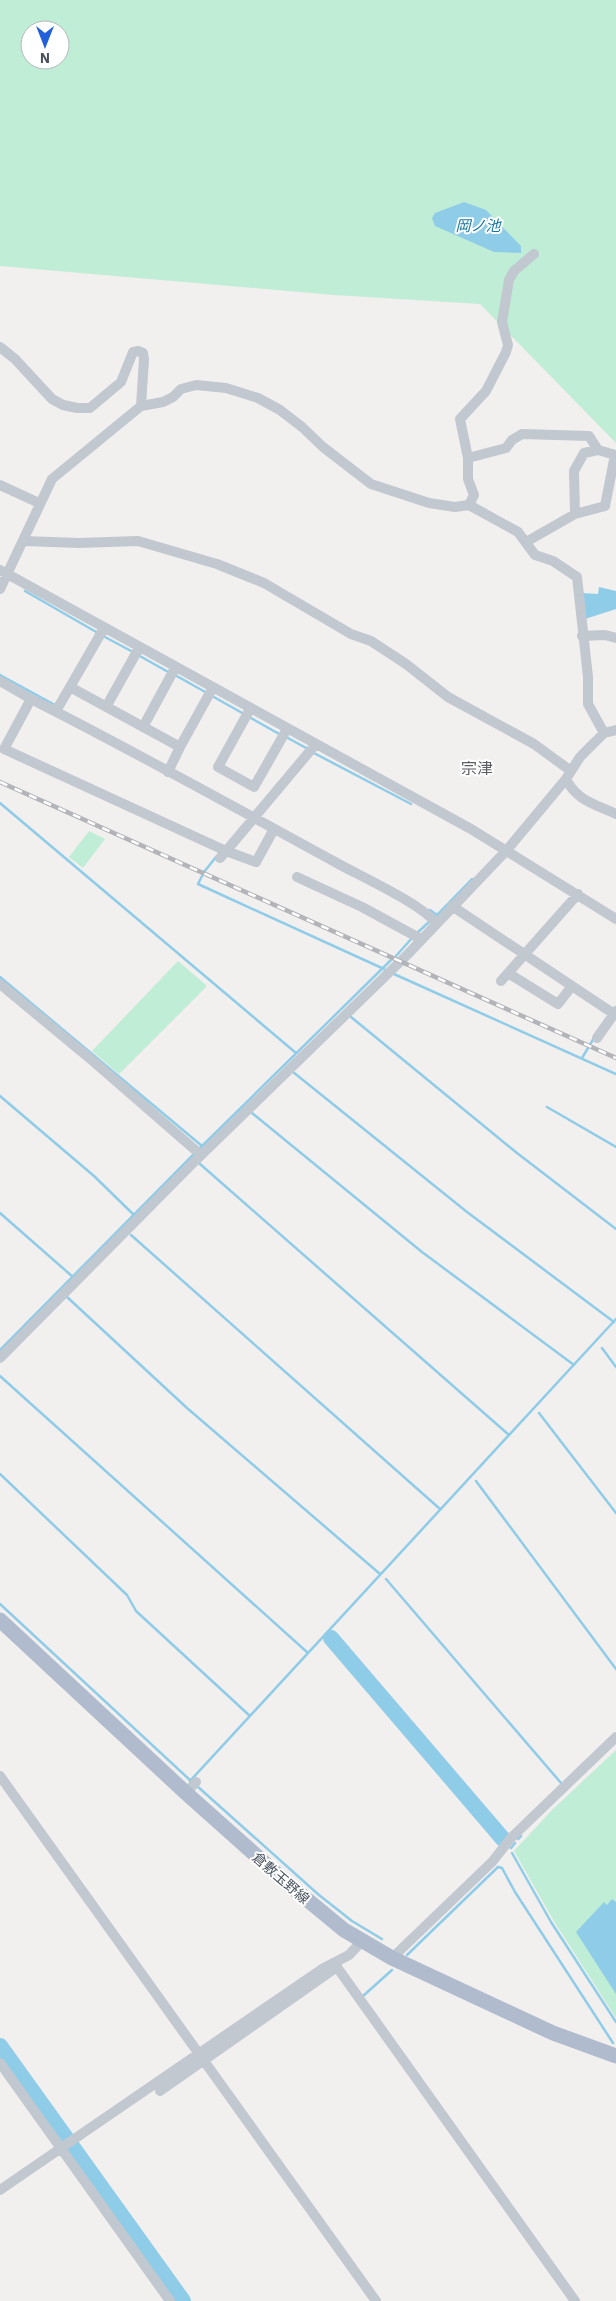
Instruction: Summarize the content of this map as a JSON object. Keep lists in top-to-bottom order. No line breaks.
{"streets":{"main road":["倉敷玉野線"]},"districts":["宗津"],"water":["岡ノ池"],"north":"bottom"}
